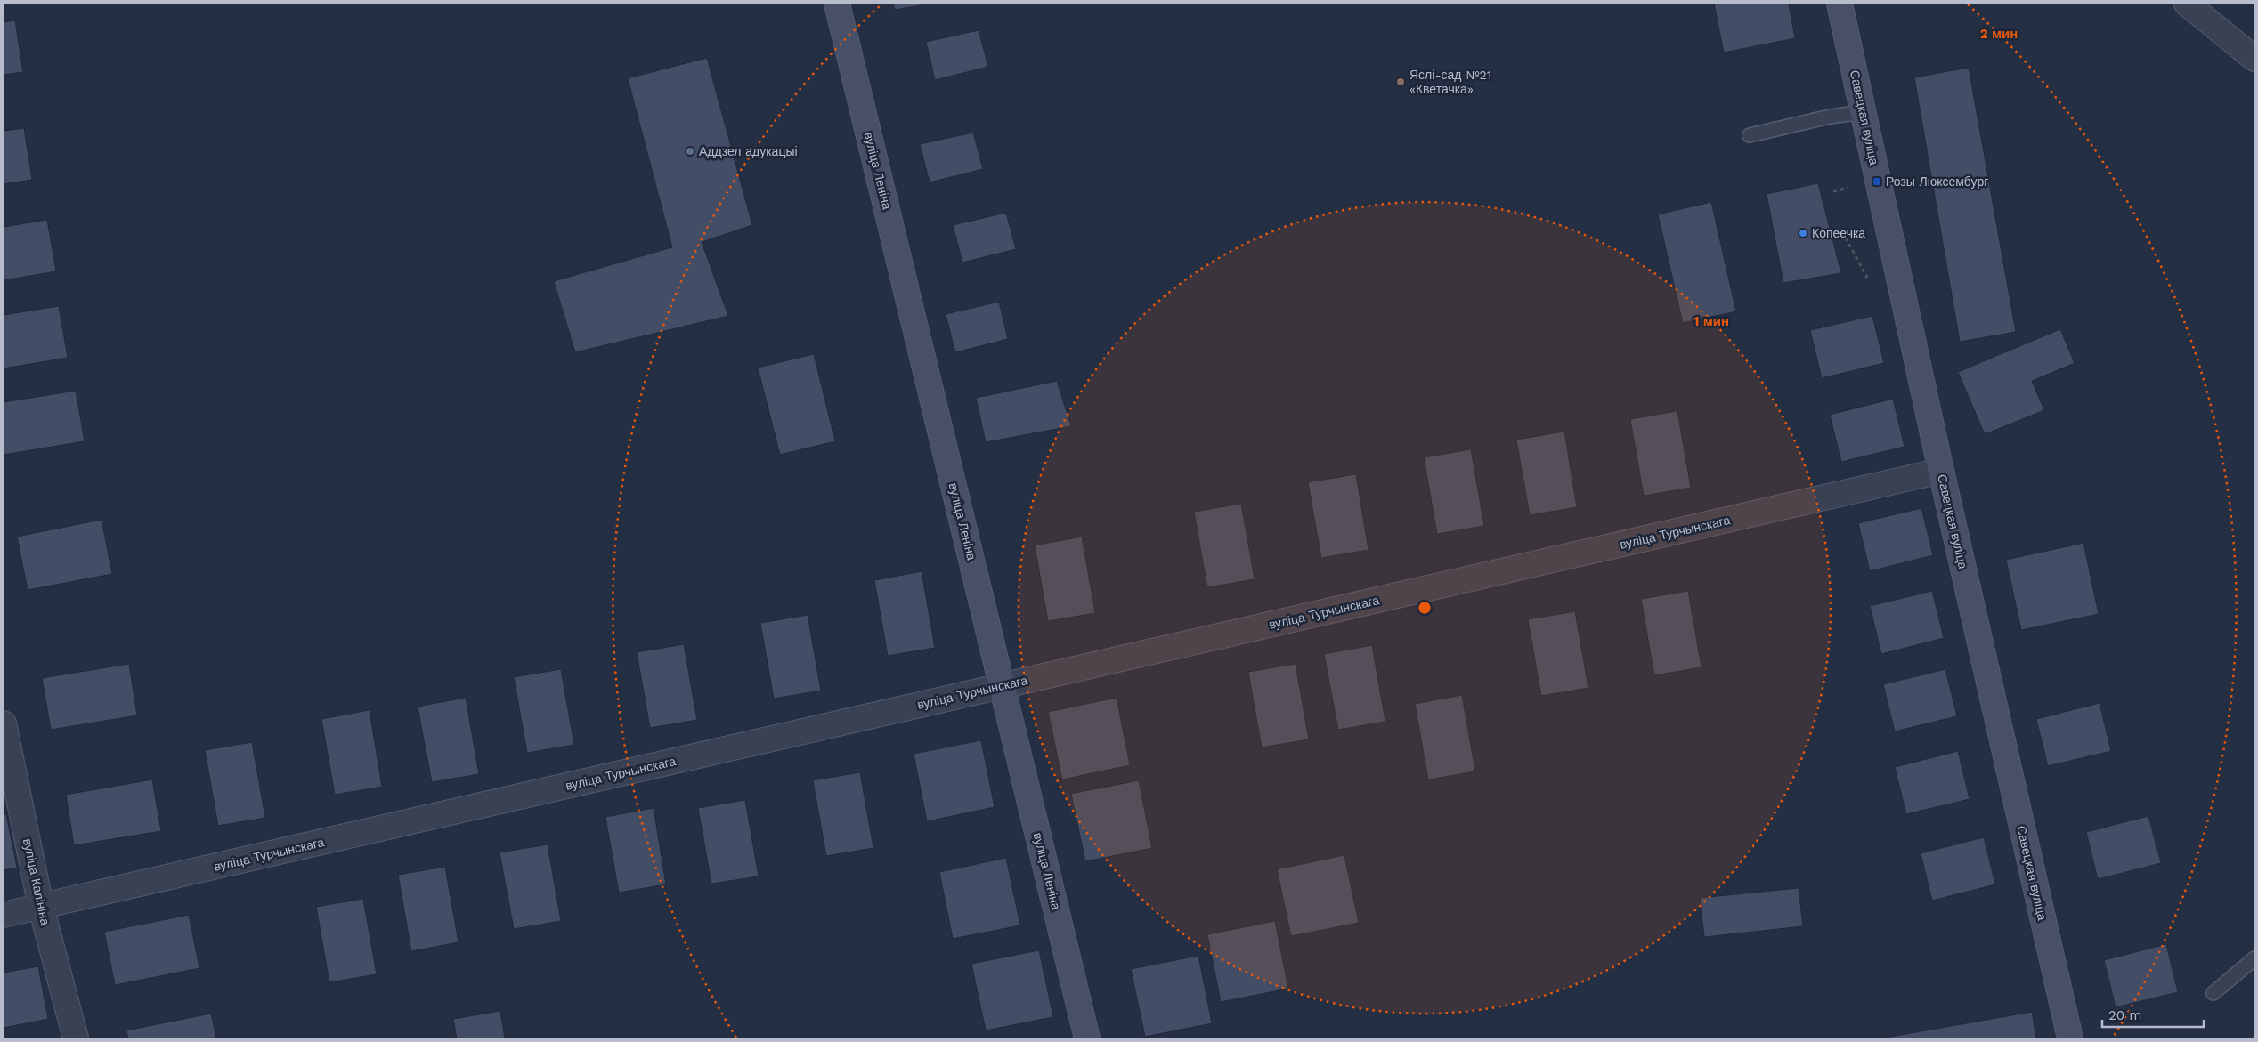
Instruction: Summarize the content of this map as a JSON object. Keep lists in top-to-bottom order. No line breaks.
{"streets":{"street":["Савецкая вуліца","вуліца Леніна","вуліца Турчынскага","вуліца Калініна"]},"crossings":[["Савецкая вуліца","вуліца Турчынскага"],["вуліца Леніна","вуліца Турчынскага"],["вуліца Турчынскага","вуліца Калініна"]],"places":{"other":["Яслі-сад №21 «Кветачка»","Аддзел адукацыі","Копеечка"],"transit":["Розы Люксембург"]},"scale_bar":"20 m","rings":["2 мин","1 мин"]}
